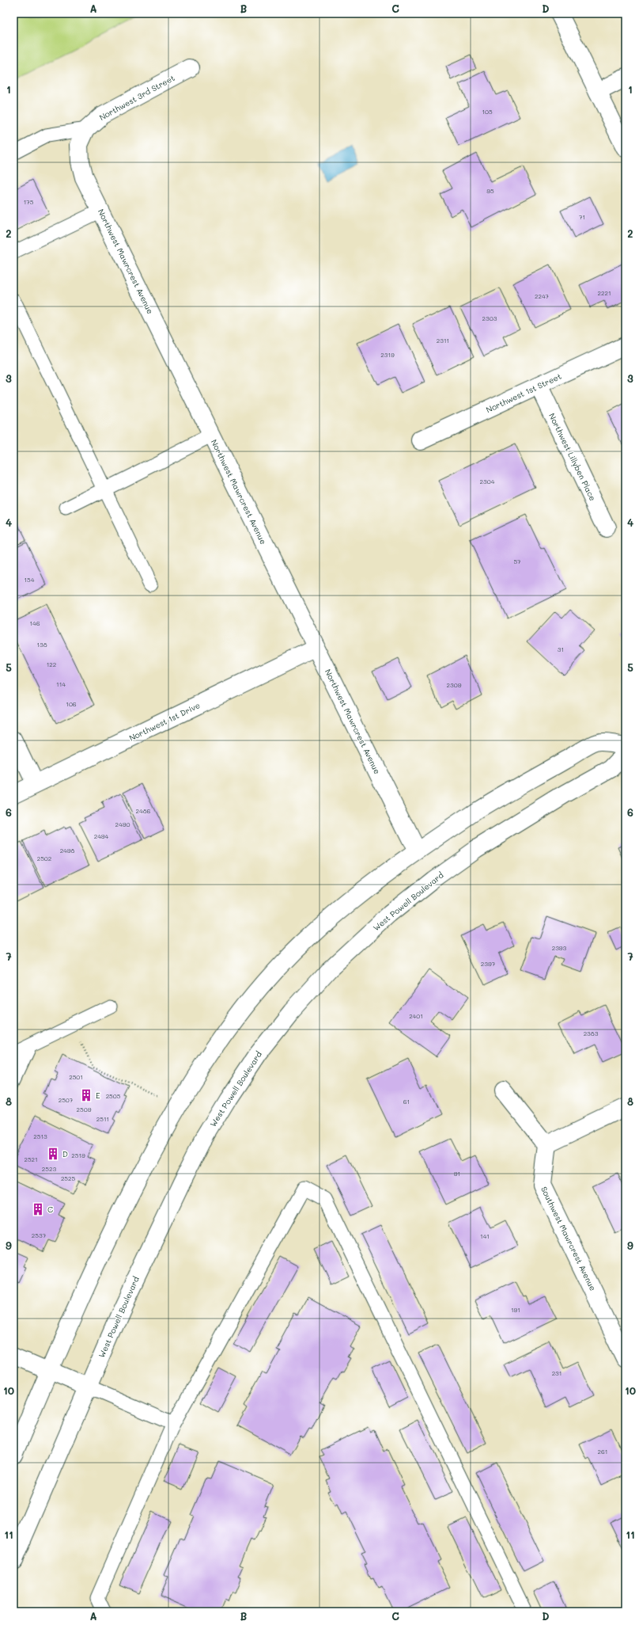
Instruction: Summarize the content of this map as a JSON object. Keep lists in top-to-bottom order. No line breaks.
{"streets":{"street":["Northwest 3rd Street","Northwest Mawrcrest Avenue","Northwest 1st Street","Northwest Lillyben Place","Northwest 1st Drive","West Powell Boulevard","Southwest Mawrcrest Avenue"]},"crossings":[["Northwest 3rd Street","Northwest Mawrcrest Avenue"],["Northwest Mawrcrest Avenue","Northwest 1st Drive"],["Northwest 1st Street","Northwest Lillyben Place"]],"places":{"building":["E","D","C"]},"house_numbers":["105","95","175","71","2221","2247","2303","2311","2319","2304","57","154","146","138","31","122","114","2309","106","2486","2490","2494","2498","2502","2393","2397","2401","2383","2501","2505","2507","61","2509","2511","2513","2519","2521","2523","91","2525","2537","141","191","231","261"],"grid":{"columns":["A","B","C","D"],"rows":["1","2","3","4","5","6","7","8","9","10","11"]}}
